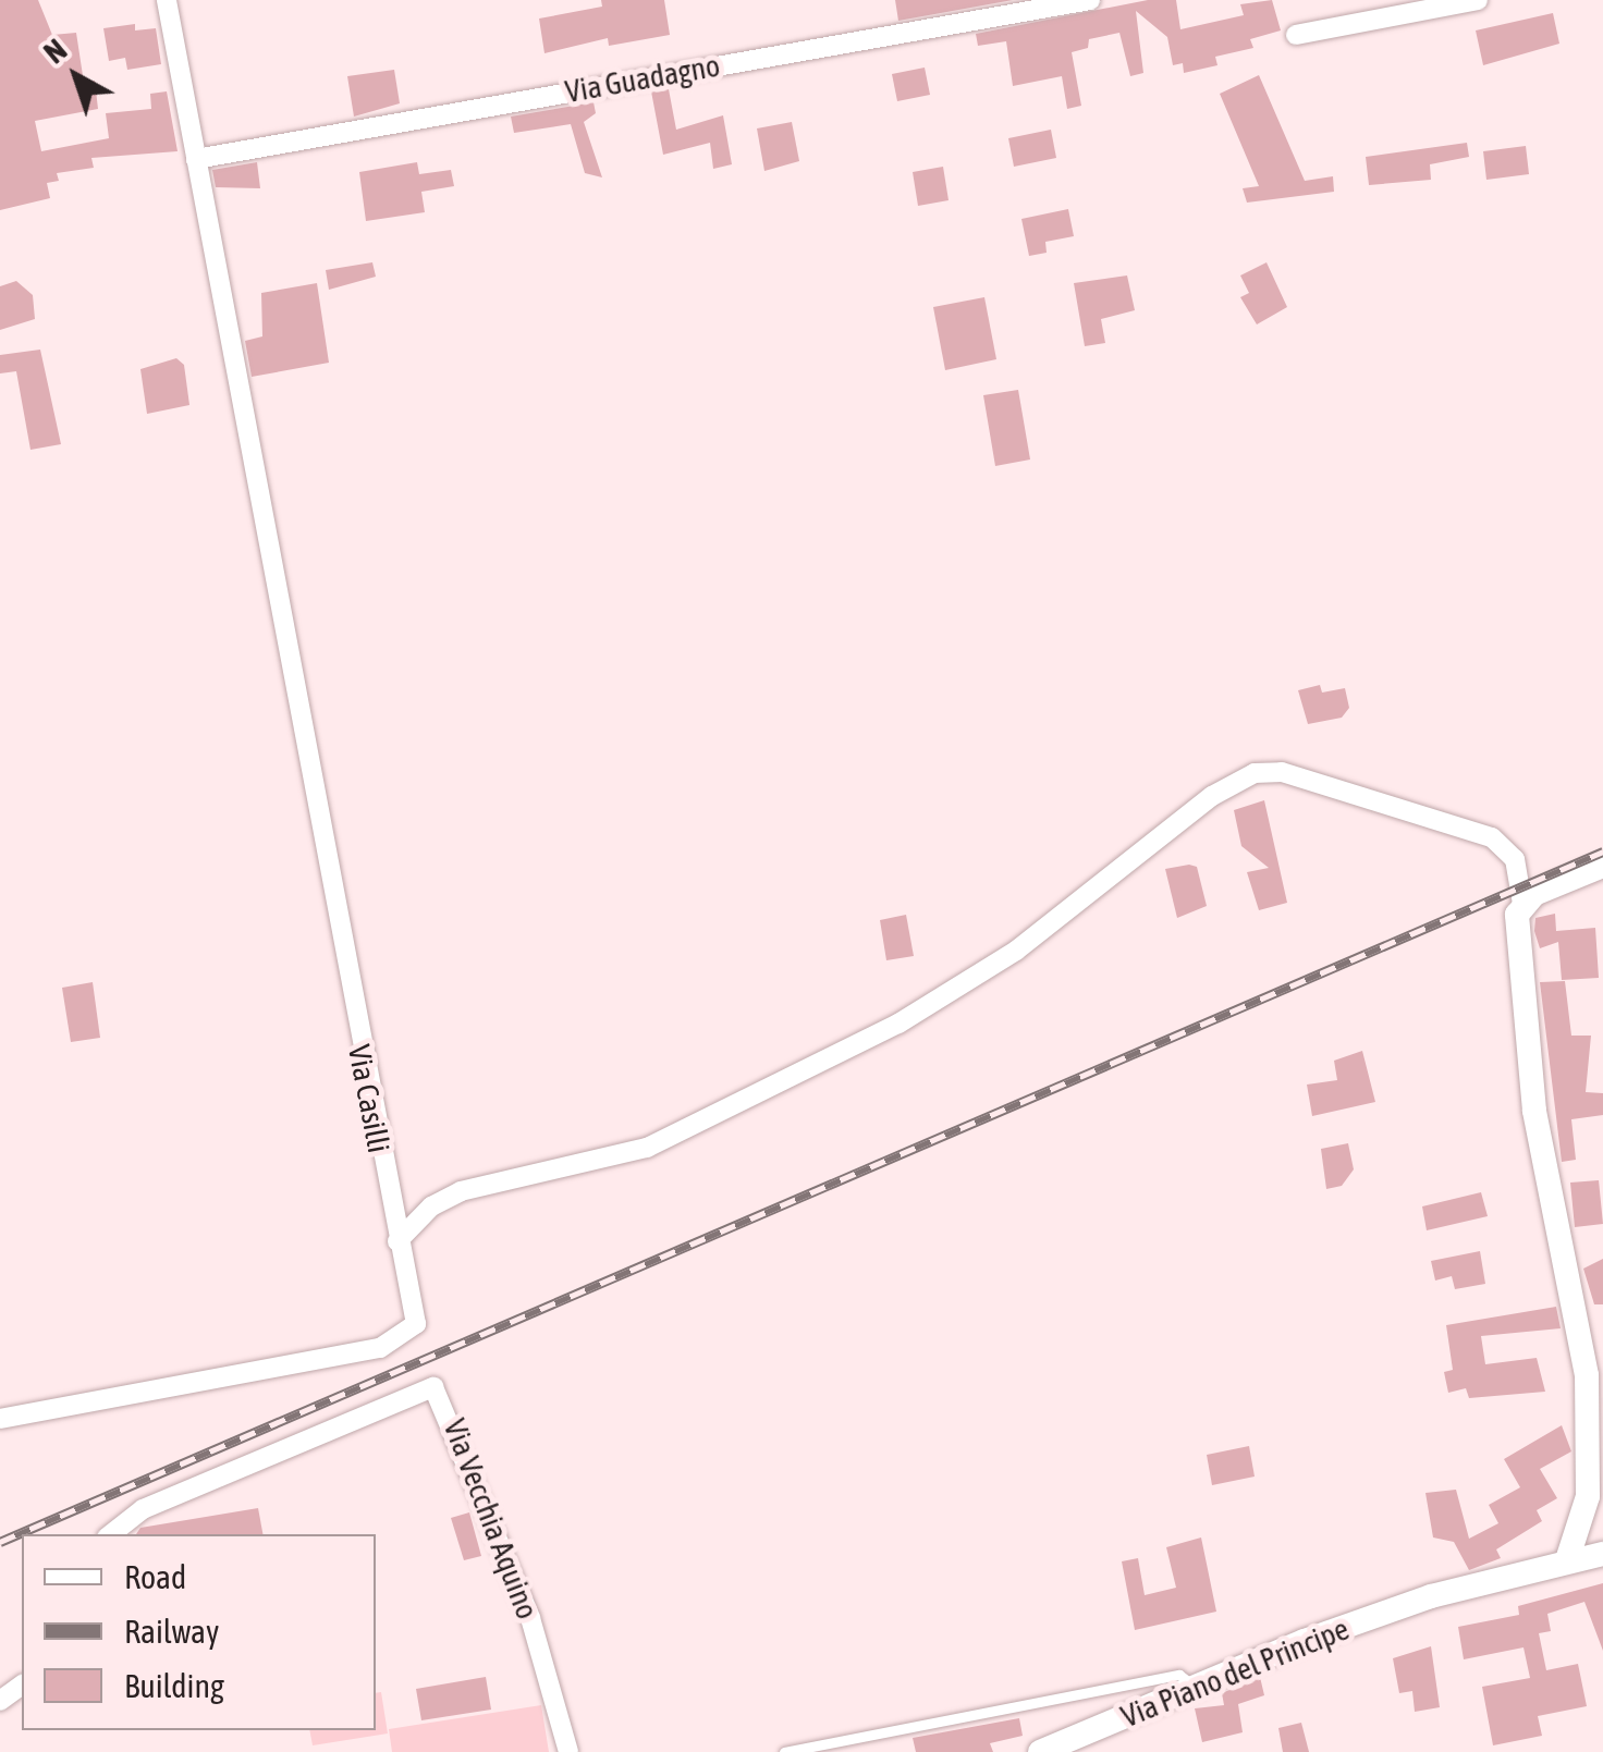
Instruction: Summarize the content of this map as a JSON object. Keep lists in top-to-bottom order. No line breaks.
{"streets":{"street":["Via Guadagno","Via Casilli","Via Vecchia Aquino","Via Piano del Principe"]},"crossings":[["Via Guadagno","Via Casilli"]],"legend":["Road","Railway","Building"],"north":"top left"}
